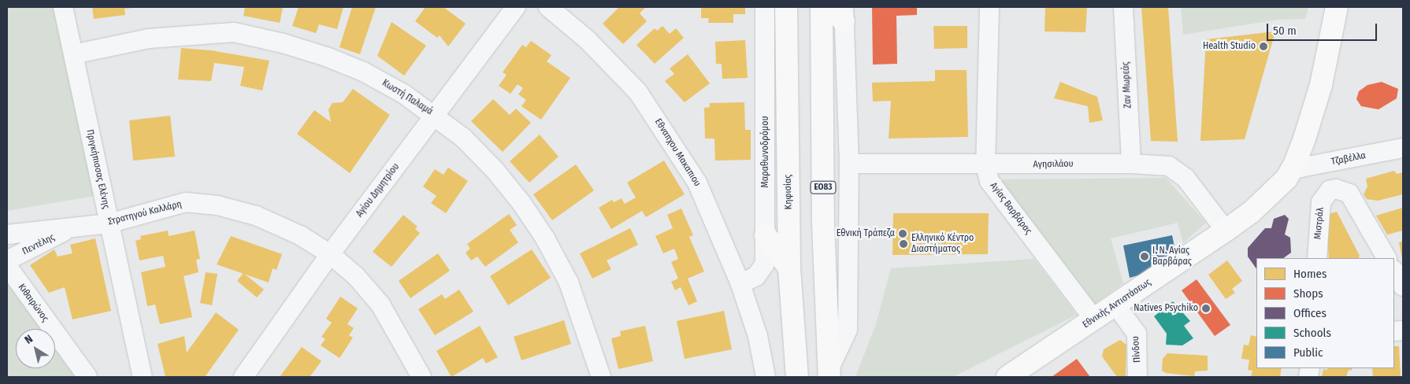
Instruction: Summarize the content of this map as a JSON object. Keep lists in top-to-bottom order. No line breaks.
{"streets":{"main road":["ΕΟ83","Κηφισίας","Εθνικής Αντιστάσεως"],"street":["Ζαν Μωρεάς","Κωστή Παλαμά","Μαραθωνοδρόμου","Εθναπχου Μακαπιου","Τζαβέλλα","Αγησιλάου","Πριγκήπισσας Ελένης","Αγίου Δημητρίου","Αγίας Βαρβάρας","Στρατηγού Καλλάρη","Μιστράλ","Πεντέλης","Κιθαιρώνος","Πίνδου"]},"crossings":[["Ζαν Μωρεάς","Αγησιλάου"],["Κωστή Παλαμά","Πριγκήπισσας Ελένης"],["Κωστή Παλαμά","Αγίου Δημητρίου"],["Μαραθωνοδρόμου","Εθναπχου Μακαπιου"],["Τζαβέλλα","Εθνικής Αντιστάσεως"],["Αγησιλάου","Αγίας Βαρβάρας"],["Αγησιλάου","Εθνικής Αντιστάσεως"],["Πριγκήπισσας Ελένης","Στρατηγού Καλλάρη"],["Αγίου Δημητρίου","Στρατηγού Καλλάρη"],["Αγίας Βαρβάρας","Εθνικής Αντιστάσεως"],["Στρατηγού Καλλάρη","Πεντέλης"],["Εθνικής Αντιστάσεως","Πίνδου"]],"places":["Health Studio","Εθνική Τράπεζα","Ελληνικό Κέντρο Διαστήματος","Ι. Ν. Αγίας Βαρβάρας","Natives Psychiko"],"legend":["Homes","Shops","Offices","Schools","Public"],"scale_bar":"50 m","north":"top left"}
